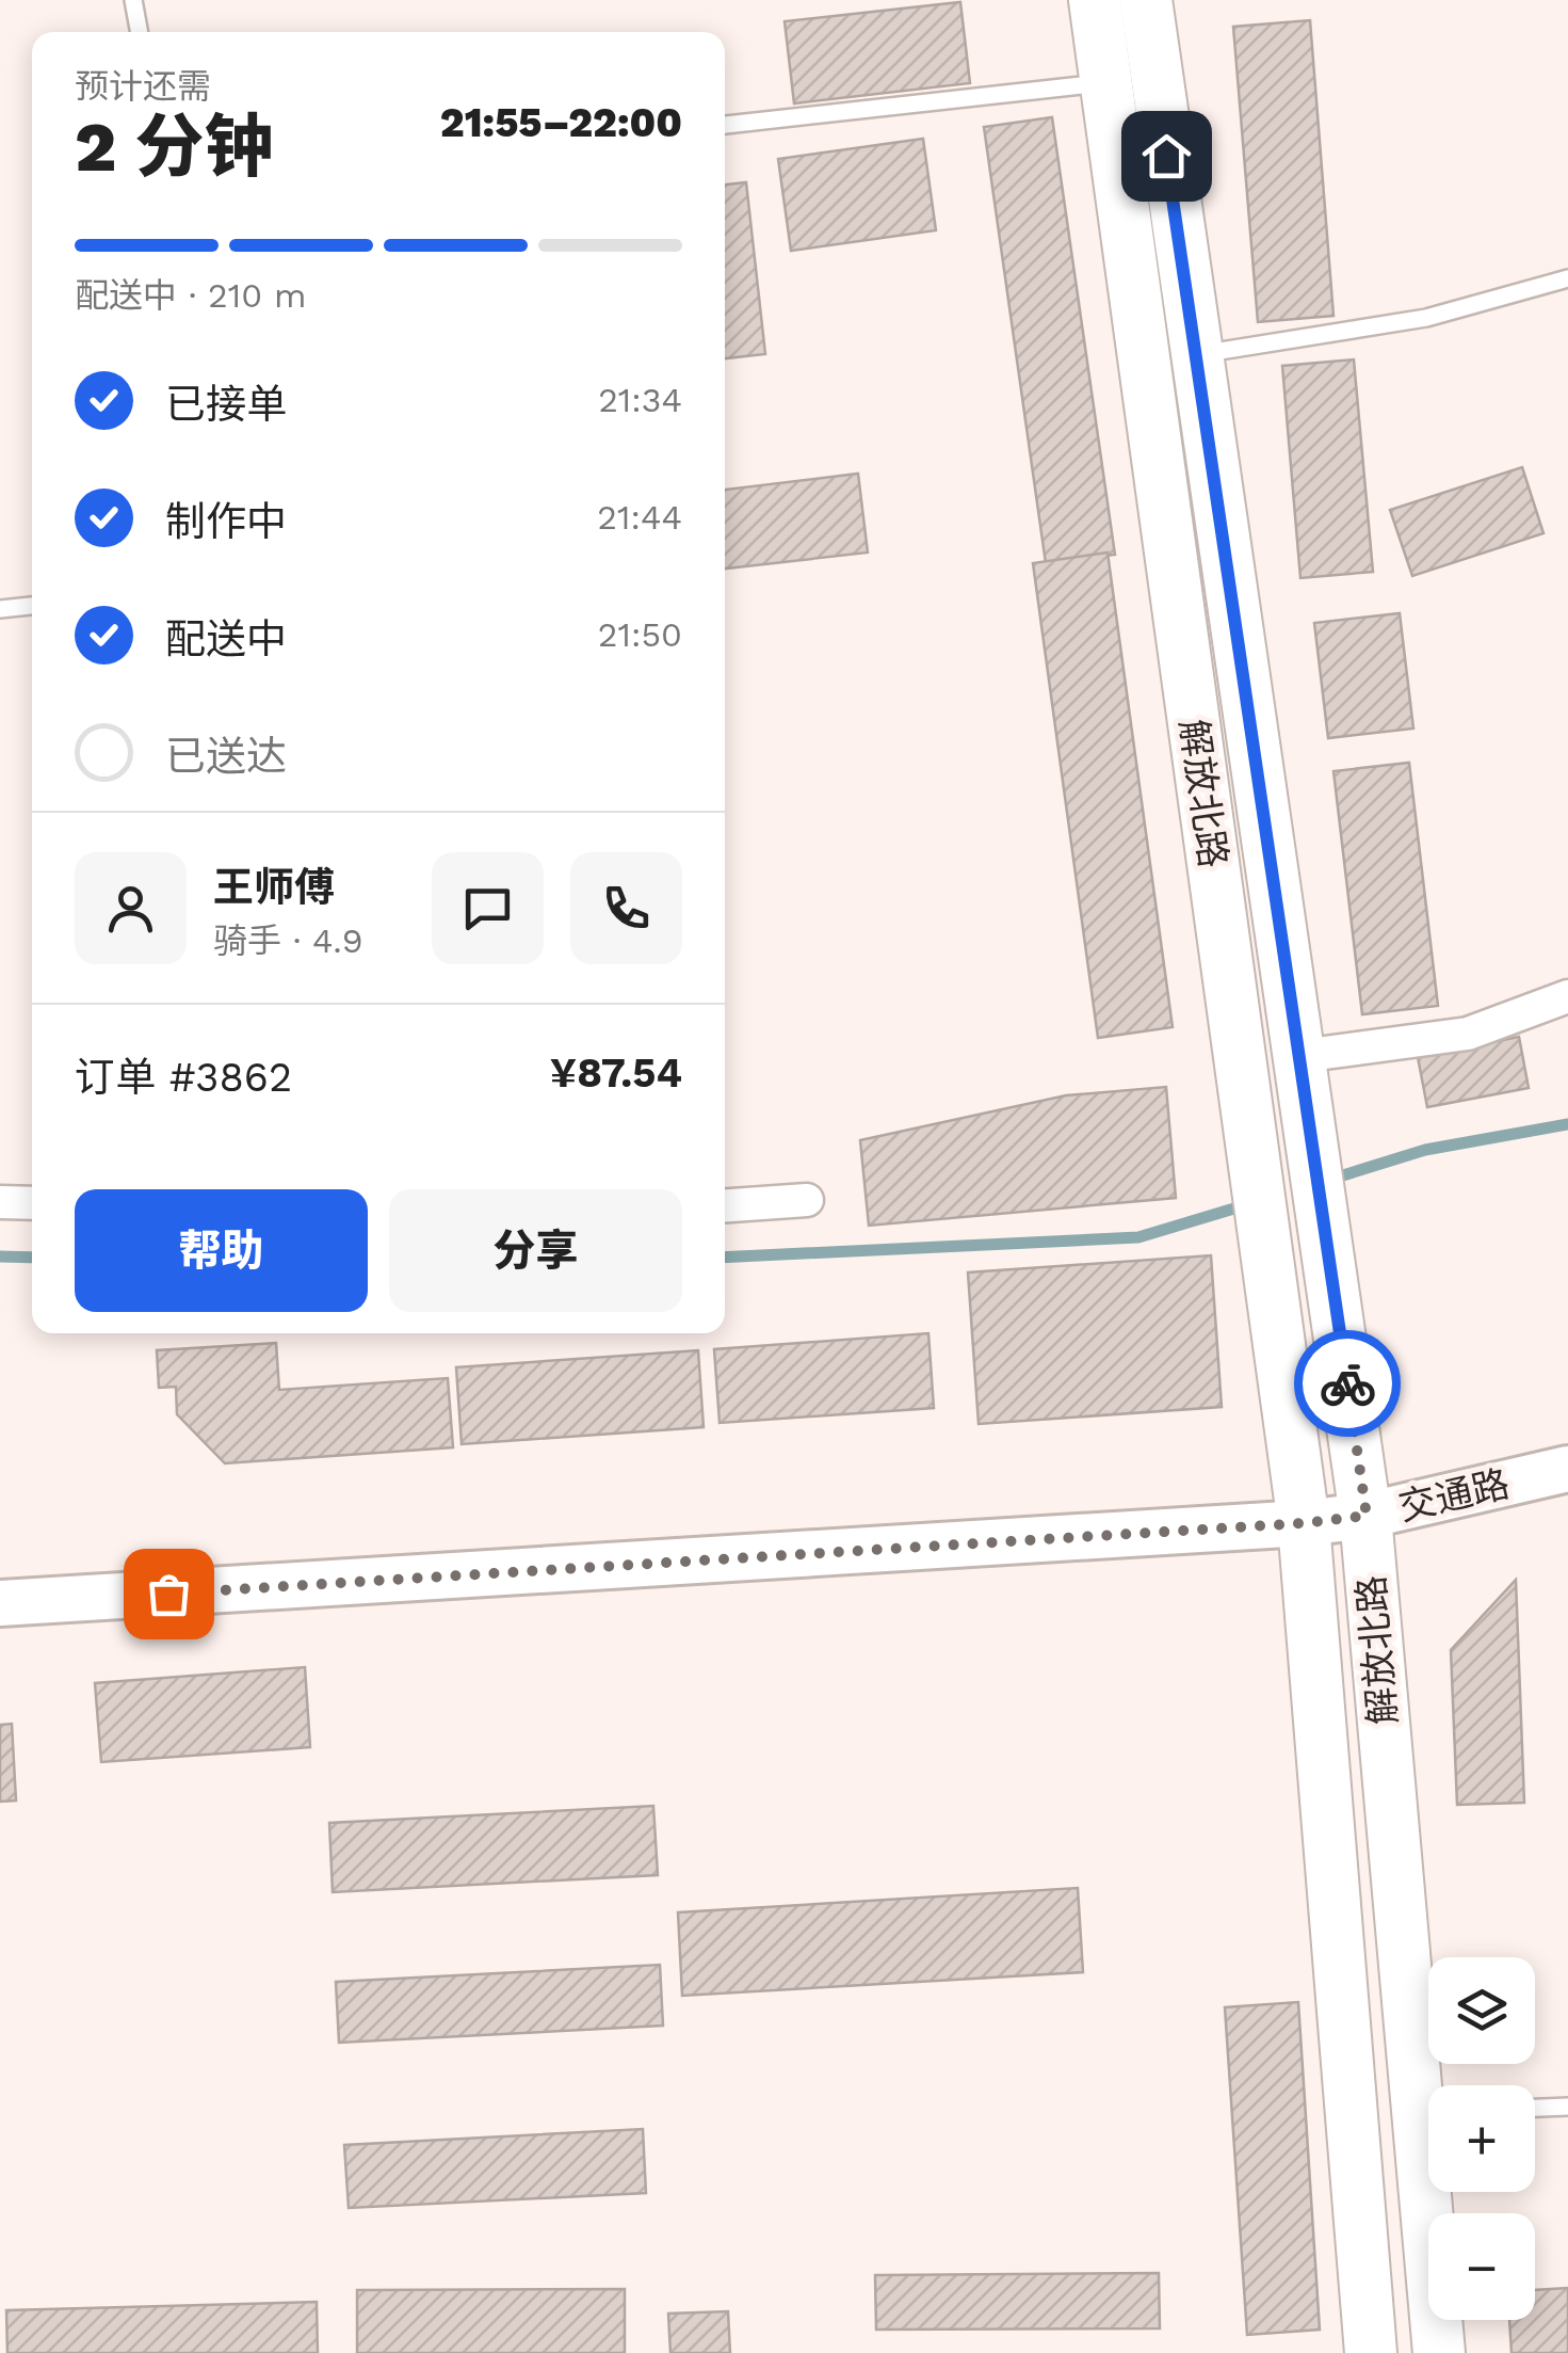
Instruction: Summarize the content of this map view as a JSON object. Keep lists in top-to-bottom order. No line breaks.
{"streets":{"main road":["解放北路"],"street":["交通路"]},"crossings":[["解放北路","交通路"]],"page":{"heading":["2 分钟","预计还需","21:55–22:00"],"panel":["王师傅","骑手 · 4.9","订单 #3862","¥87.54"],"bar":"配送中 · 210 m","list":[["已接单","21:34"],["制作中","21:44"],["配送中","21:50"],"已送达"],"buttons":["帮助","分享"],"map_buttons":["+","−"]}}
